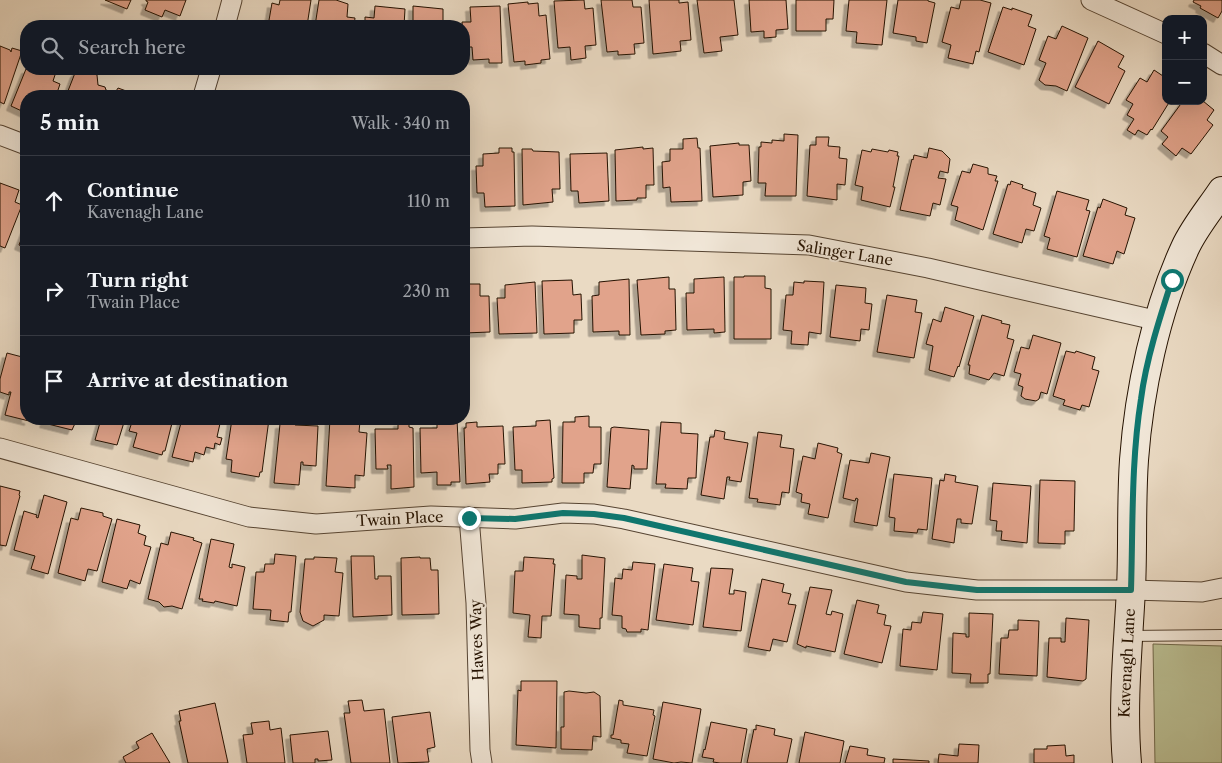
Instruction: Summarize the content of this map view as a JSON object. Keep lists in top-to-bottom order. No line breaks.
{"streets":{"main road":["Kavenagh Lane"],"street":["Salinger Lane","Twain Place","Hawes Way"]},"crossings":[["Salinger Lane","Kavenagh Lane"],["Twain Place","Hawes Way"],["Twain Place","Kavenagh Lane"]],"page":{"map_buttons":["+","−"],"search":"Search here","heading":["5 min","Walk · 340 m"],"list":[["Continue","Kavenagh Lane","110 m"],["Turn right","Twain Place","230 m"],"Arrive at destination"]}}
